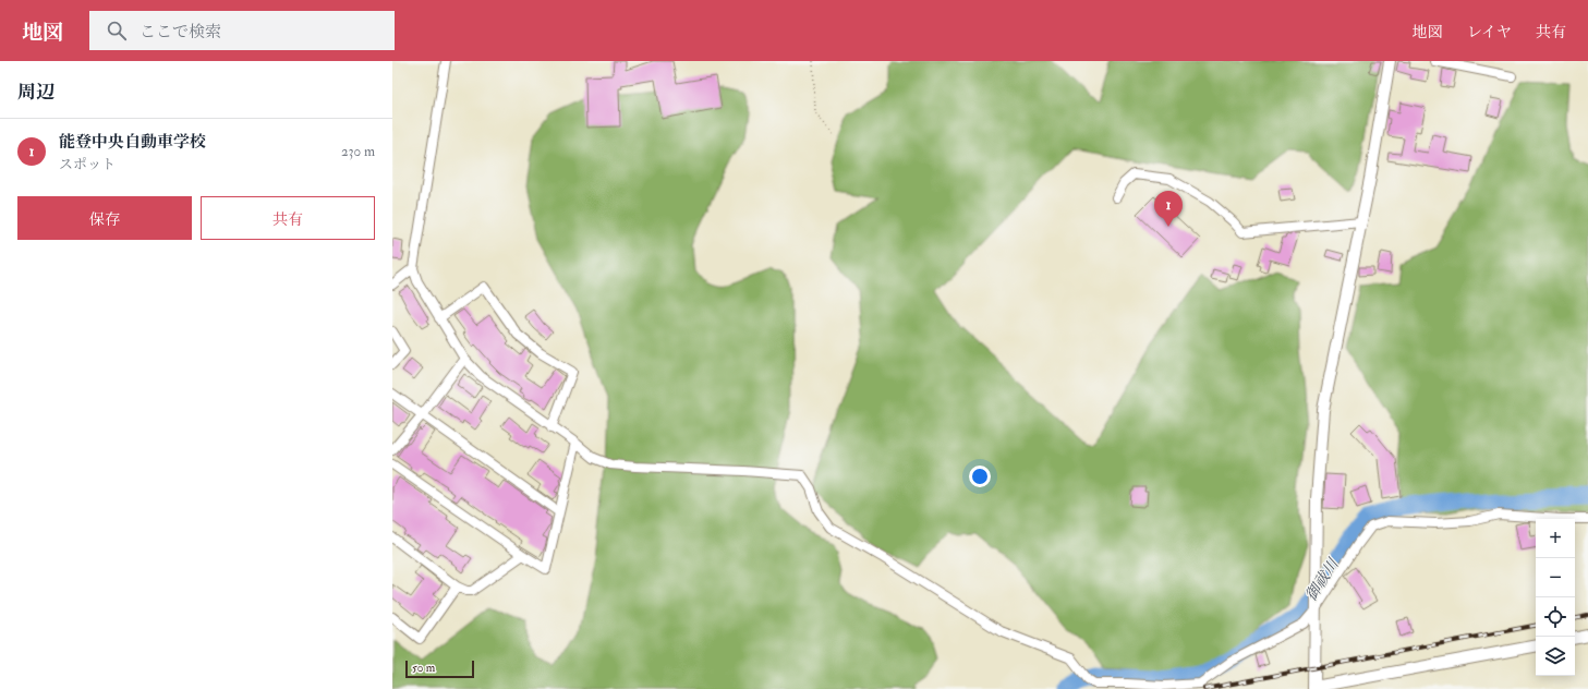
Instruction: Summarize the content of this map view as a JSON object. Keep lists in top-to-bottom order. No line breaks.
{"water":["御祓川"],"scale_bar":"50 m","page":{"header":"地図","search":"ここで検索","nav":["地図","レイヤ","共有"],"heading":"周辺","list":[{"mark":"1","name":"能登中央自動車学校","note":"スポット","value":"230 m"}],"buttons":["保存","共有"],"pins":"1","map_buttons":["+","−"],"scale":"50 m"}}
